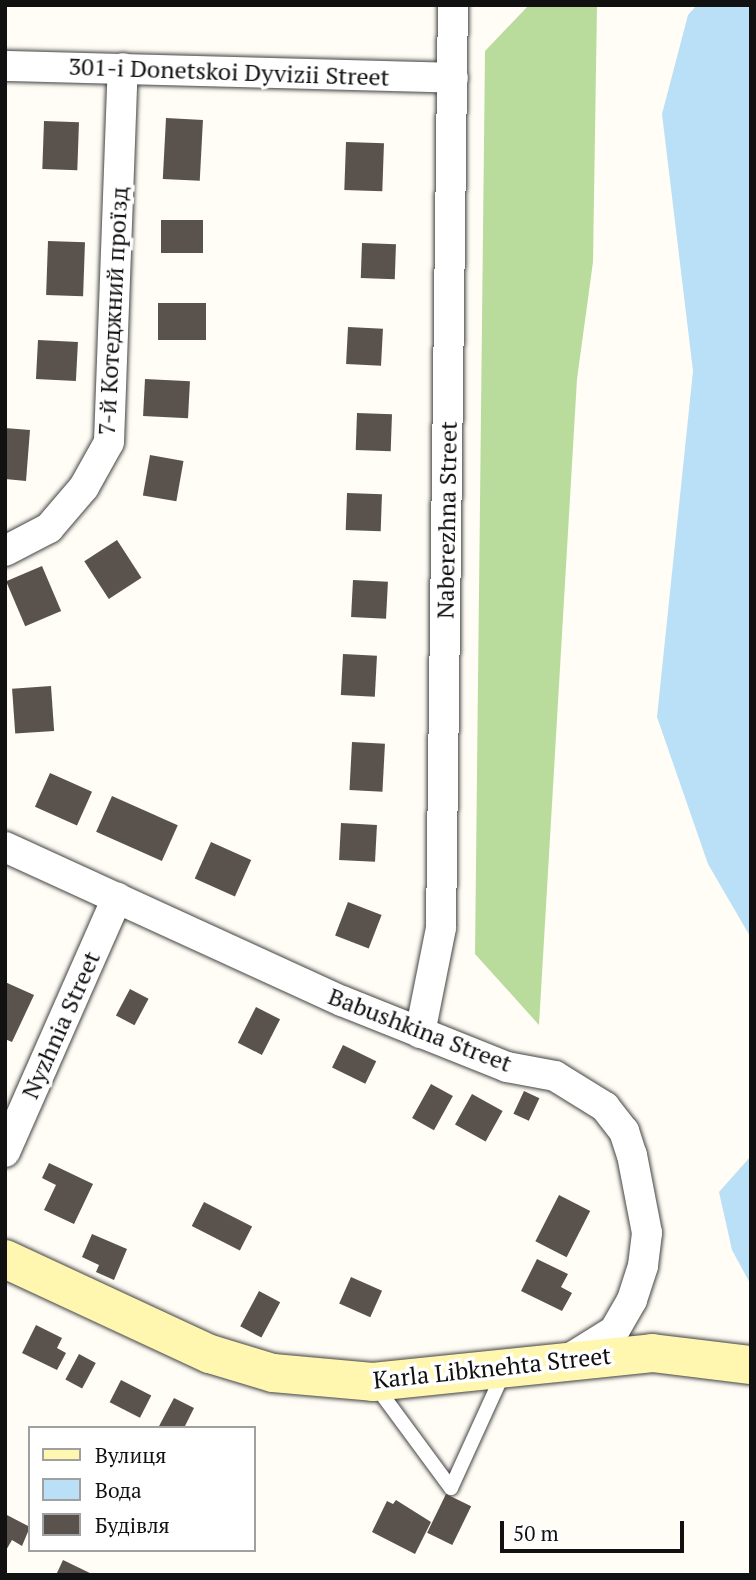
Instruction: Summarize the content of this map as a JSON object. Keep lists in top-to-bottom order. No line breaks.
{"streets":{"street":["301-i Donetskoi Dyvizii Street","7-й Котеджний проїзд","Naberezhna Street","Nyzhnia Street","Babushkina Street","Karla Libknehta Street"]},"crossings":[["301-i Donetskoi Dyvizii Street","7-й Котеджний проїзд"],["301-i Donetskoi Dyvizii Street","Naberezhna Street"],["Naberezhna Street","Babushkina Street"],["Nyzhnia Street","Babushkina Street"],["Babushkina Street","Karla Libknehta Street"]],"legend":["Вулиця","Вода","Будівля"],"scale_bar":"50 m"}
